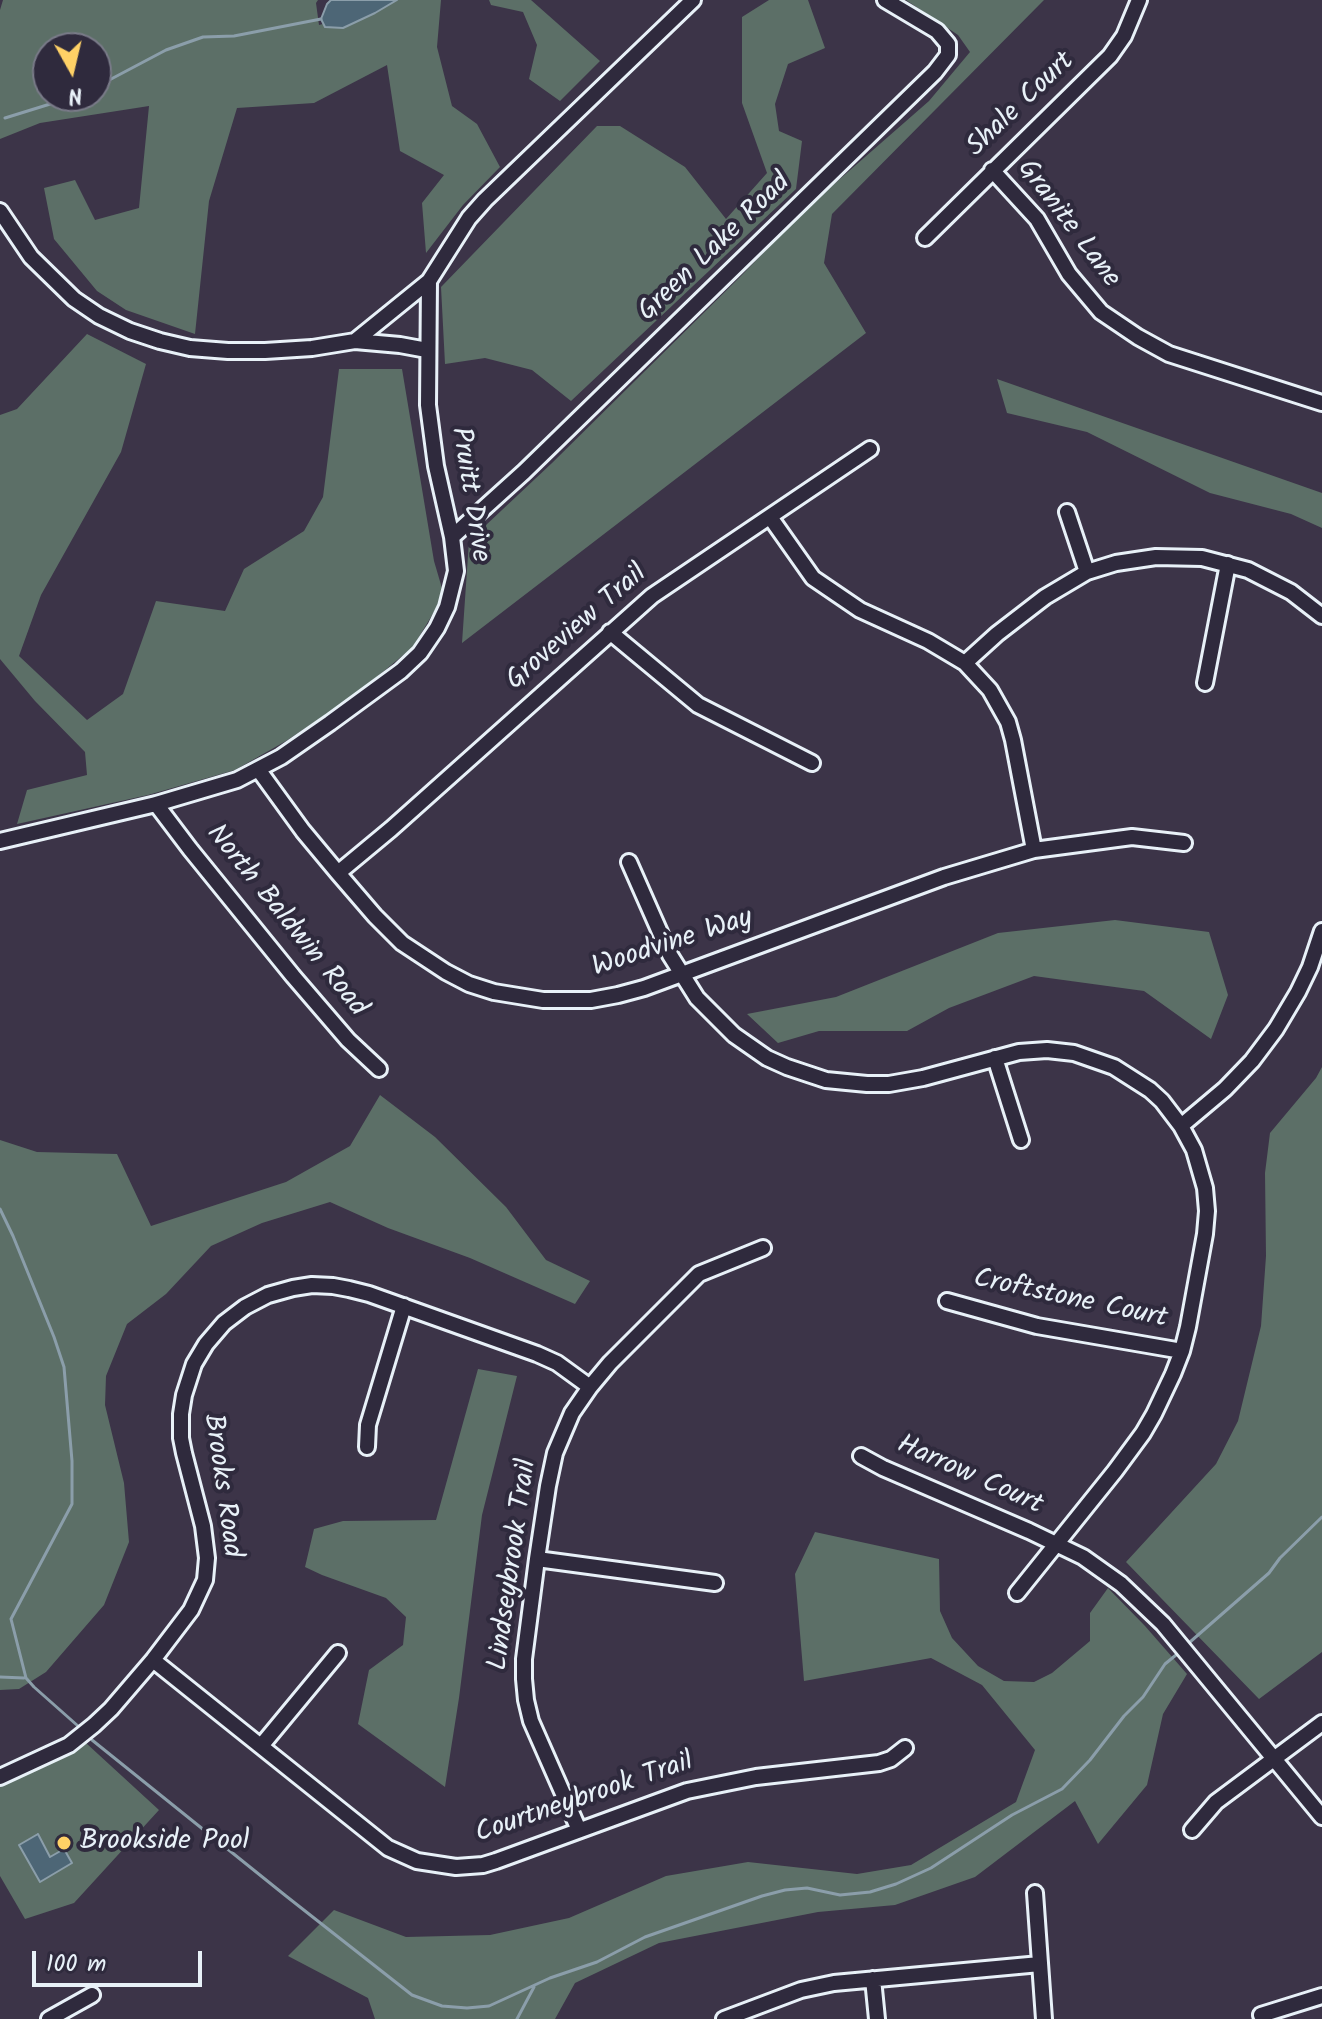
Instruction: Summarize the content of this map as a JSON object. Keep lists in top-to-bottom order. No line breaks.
{"streets":{"street":["Shale Court","Granite Lane","Green Lake Road","Pruitt Drive","Groveview Trail","North Baldwin Road","Woodvine Way","Croftstone Court","Harrow Court","Brooks Road","Lindseybrook Trail","Courtneybrook Trail"]},"crossings":[["Shale Court","Granite Lane"],["Green Lake Road","Pruitt Drive"],["Pruitt Drive","North Baldwin Road"],["Pruitt Drive","Woodvine Way"],["Groveview Trail","Woodvine Way"],["Brooks Road","Lindseybrook Trail"],["Brooks Road","Courtneybrook Trail"],["Lindseybrook Trail","Courtneybrook Trail"]],"places":["Brookside Pool"],"scale_bar":"100 m","north":"bottom"}
